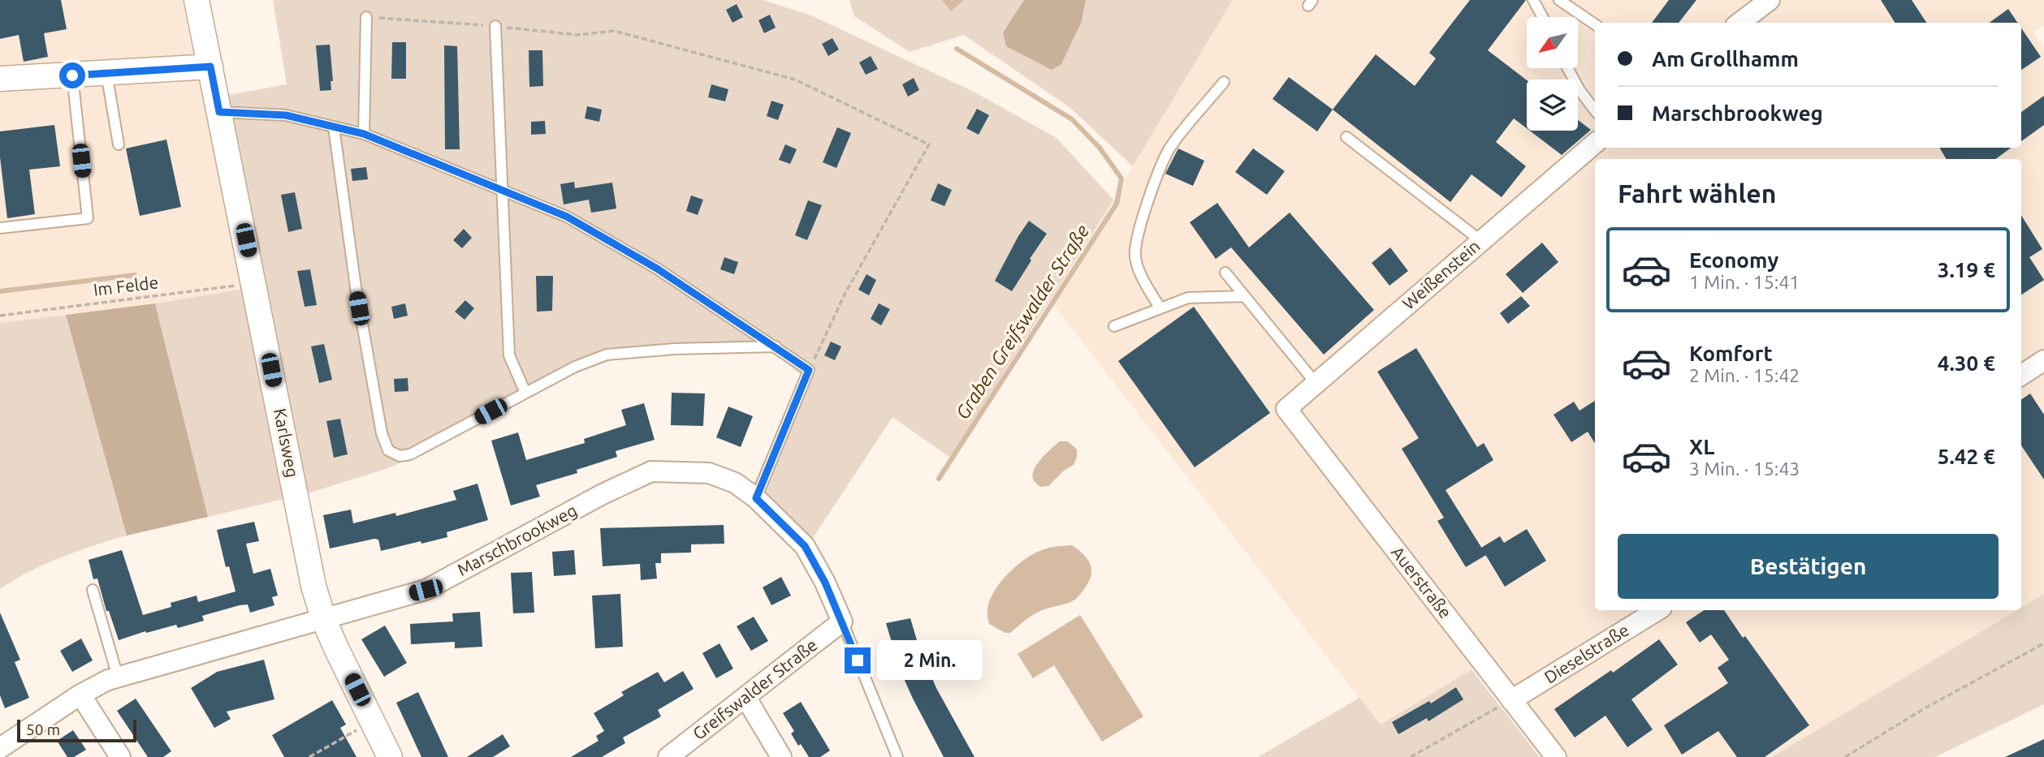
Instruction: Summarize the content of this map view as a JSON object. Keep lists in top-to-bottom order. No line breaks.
{"streets":{"street":["Weißenstein","Karlsweg","Marschbrookweg","Auerstraße","Dieselstraße","Greifswalder Straße"],"path":["Im Felde"]},"crossings":[["Weißenstein","Auerstraße"],["Im Felde","Karlsweg"],["Karlsweg","Marschbrookweg"],["Marschbrookweg","Greifswalder Straße"],["Auerstraße","Dieselstraße"]],"water":["Graben Greifswalder Straße"],"scale_bar":"50 m","north":"bottom left","page":{"banner":["Am Grollhamm","Marschbrookweg"],"heading":"Fahrt wählen","list":[{"name":"Economy","note":"1 Min. · 15:41","value":"3.19 €"},{"name":"Komfort","note":"2 Min. · 15:42","value":"4.30 €"},{"name":"XL","note":"3 Min. · 15:43","value":"5.42 €"}],"buttons":"Bestätigen","bubble":"2 Min.","scale":"50 m"}}
